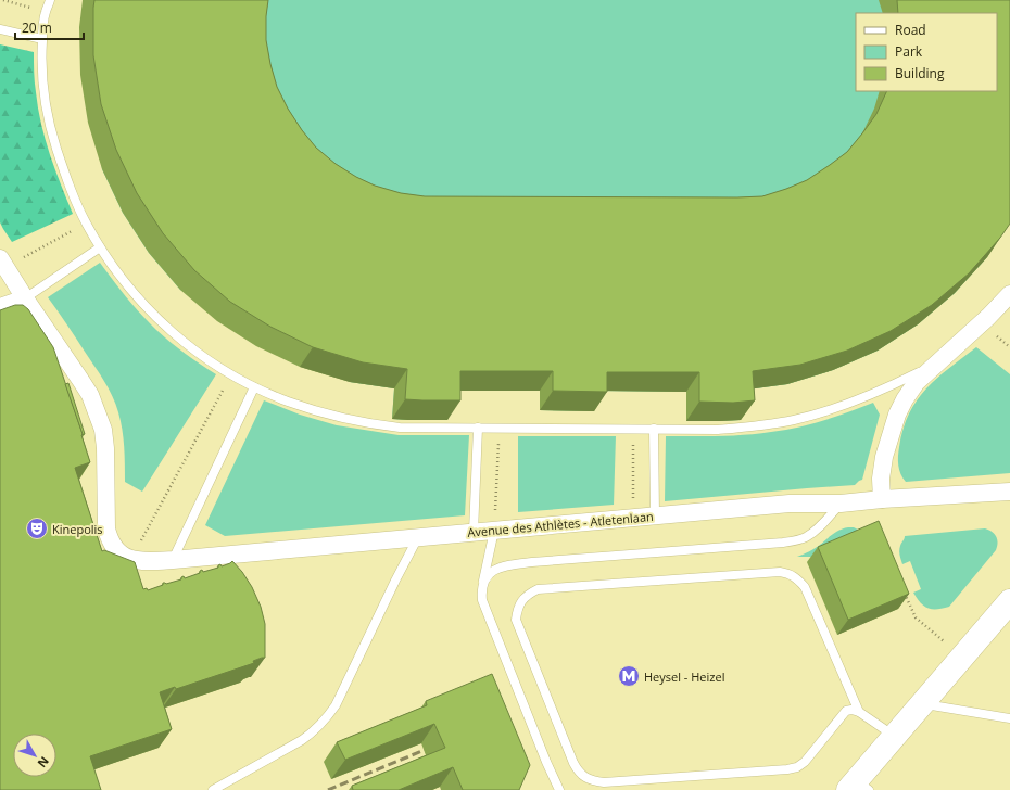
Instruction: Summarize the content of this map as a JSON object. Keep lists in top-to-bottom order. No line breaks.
{"streets":{"street":["Avenue des Athlètes - Atletenlaan"]},"places":{"theatre":["Kinepolis"],"metro station":["Heysel - Heizel"]},"legend":["Road","Park","Building"],"scale_bar":"20 m","north":"bottom right"}
